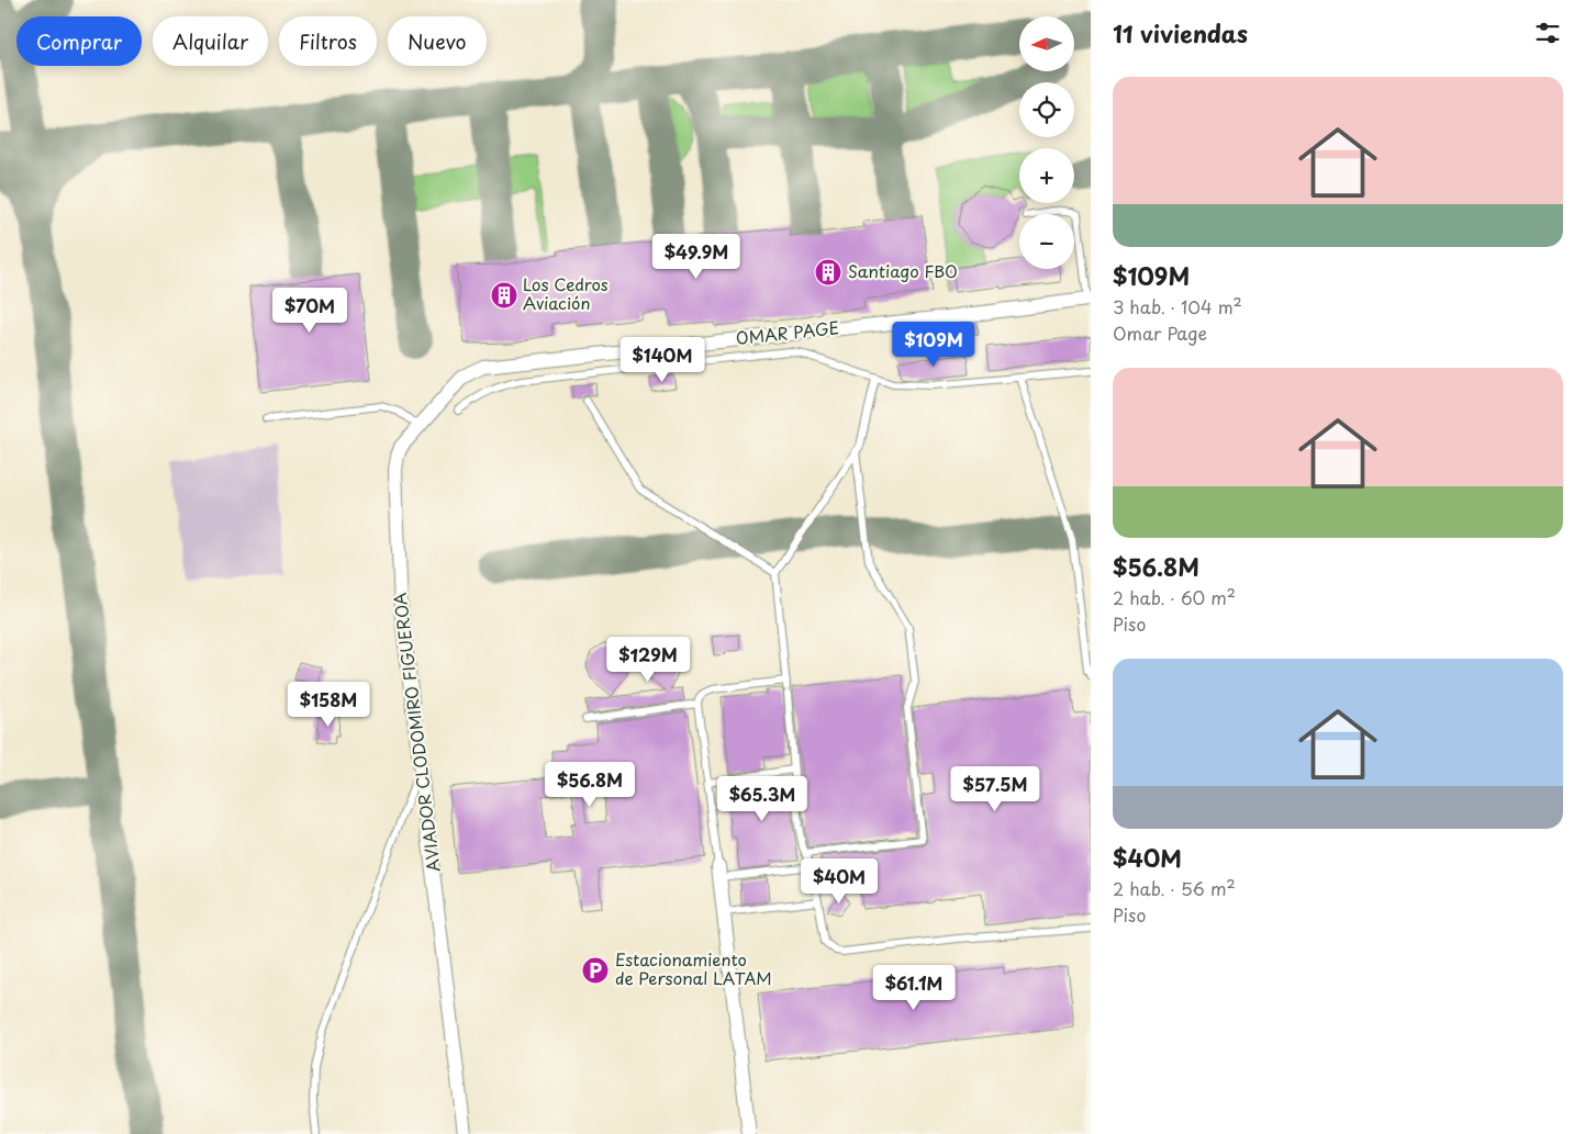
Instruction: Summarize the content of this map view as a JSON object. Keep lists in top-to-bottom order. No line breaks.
{"streets":{"street":["OMAR PAGE","AVIADOR CLODOMIRO FIGUEROA"]},"crossings":[["OMAR PAGE","AVIADOR CLODOMIRO FIGUEROA"]],"places":{"building":["Santiago FBO","Los Cedros Aviación"],"parking":["Estacionamiento de Personal LATAM"]},"north":"left","page":{"heading":"11 viviendas","map_buttons":["+","−"],"chip":["Comprar","Alquilar","Filtros","Nuevo"],"list":[{"name":"$109M","note":"3 hab. · 104 m² · Omar Page"},{"name":"$56.8M","note":"2 hab. · 60 m² · Piso"},{"name":"$40M","note":"2 hab. · 56 m² · Piso"}],"price":["$49.9M","$70M","$109M","$140M","$129M","$158M","$56.8M","$57.5M","$65.3M","$40M","$61.1M"]}}
